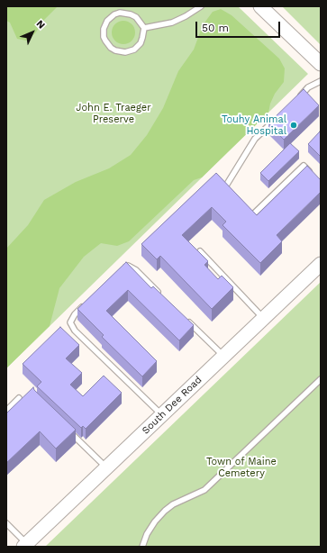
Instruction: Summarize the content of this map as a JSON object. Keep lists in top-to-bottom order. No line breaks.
{"streets":{"main road":["South Dee Road"]},"parks":["John E. Traeger Preserve","Town of Maine Cemetery"],"places":["Touhy Animal Hospital"],"scale_bar":"50 m","north":"top right"}
